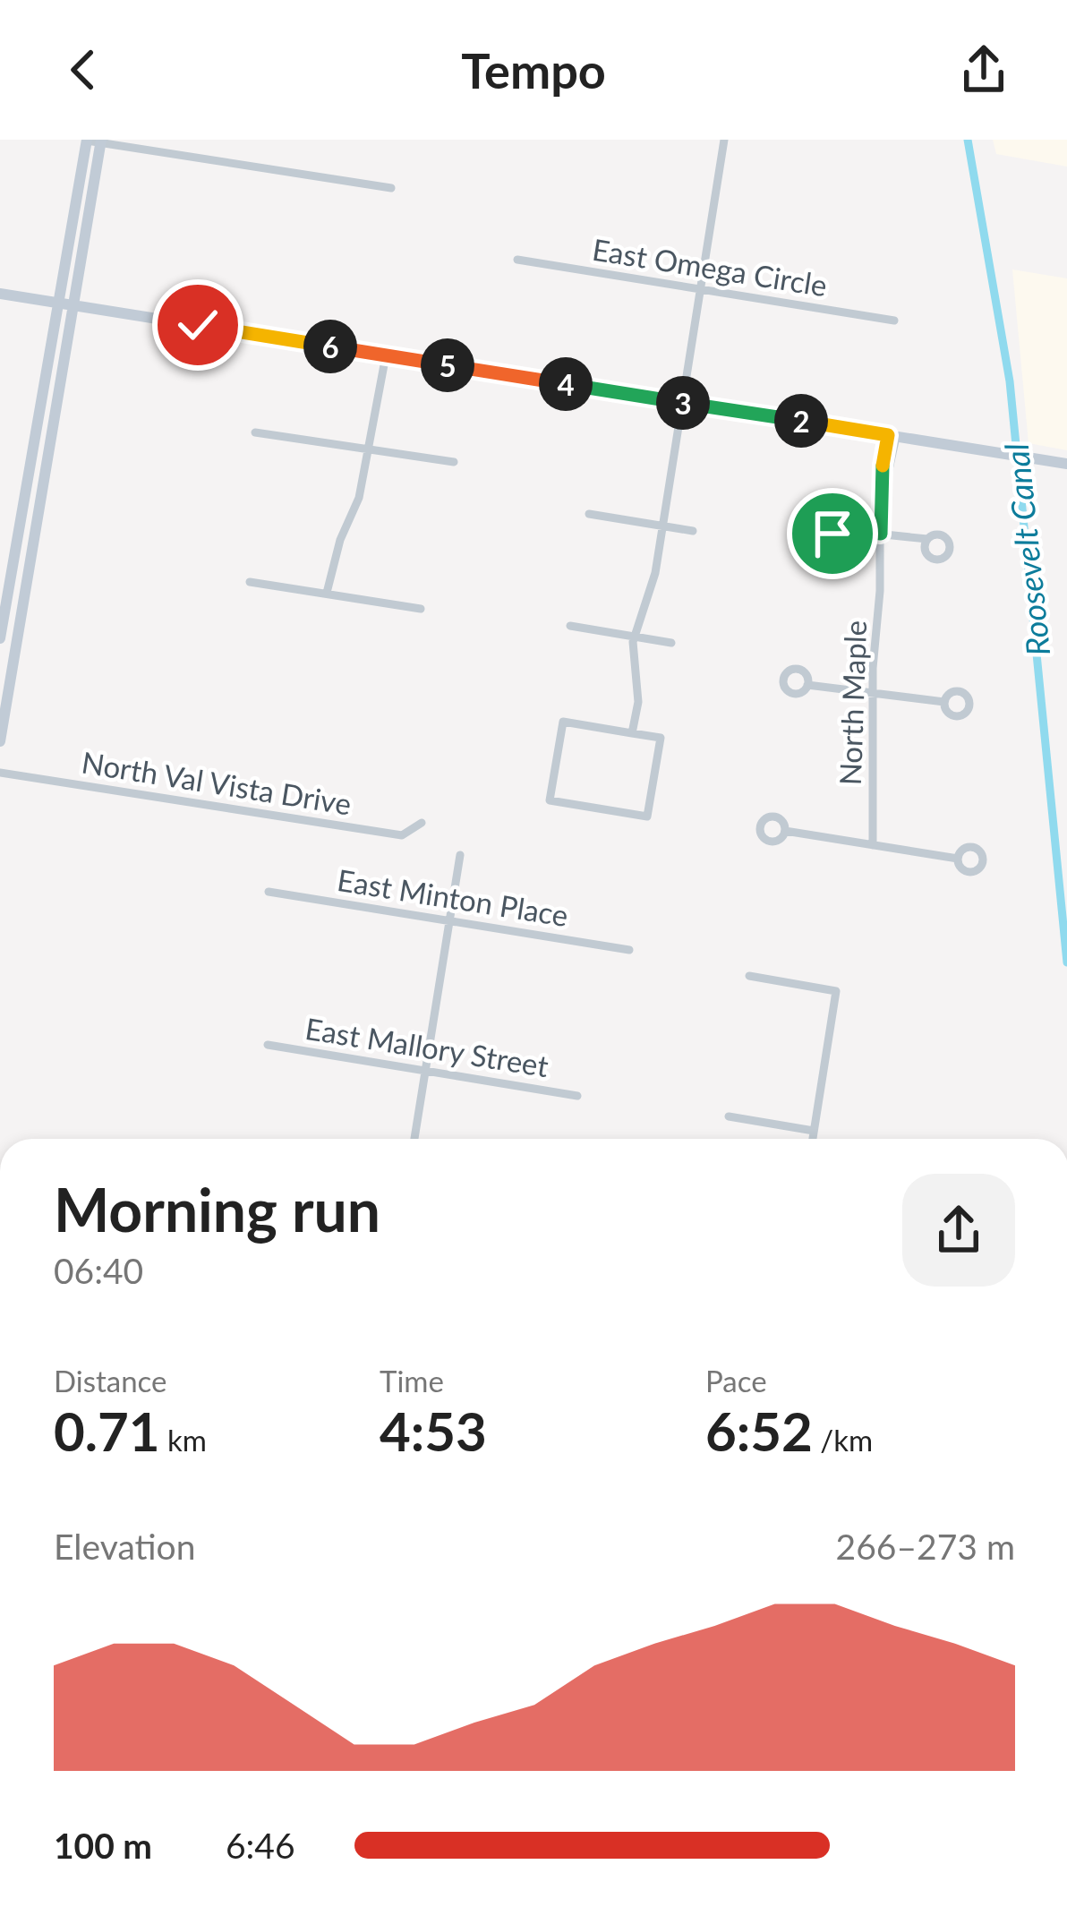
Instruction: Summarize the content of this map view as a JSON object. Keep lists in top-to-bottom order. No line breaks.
{"streets":{"street":["East Omega Circle","North Maple","North Val Vista Drive","East Minton Place","East Mallory Street"]},"water":["Roosevelt Canal"],"page":{"header":"Tempo","pins":["6","5","4","3","2"],"heading":["Morning run","06:40"],"stats":[["Distance","0.71 km"],["Time","4:53"],["Pace","6:52 /km"]],"chart":["Elevation","266–273 m"],"list":[{"name":"100 m","note":"6:46"}]}}
